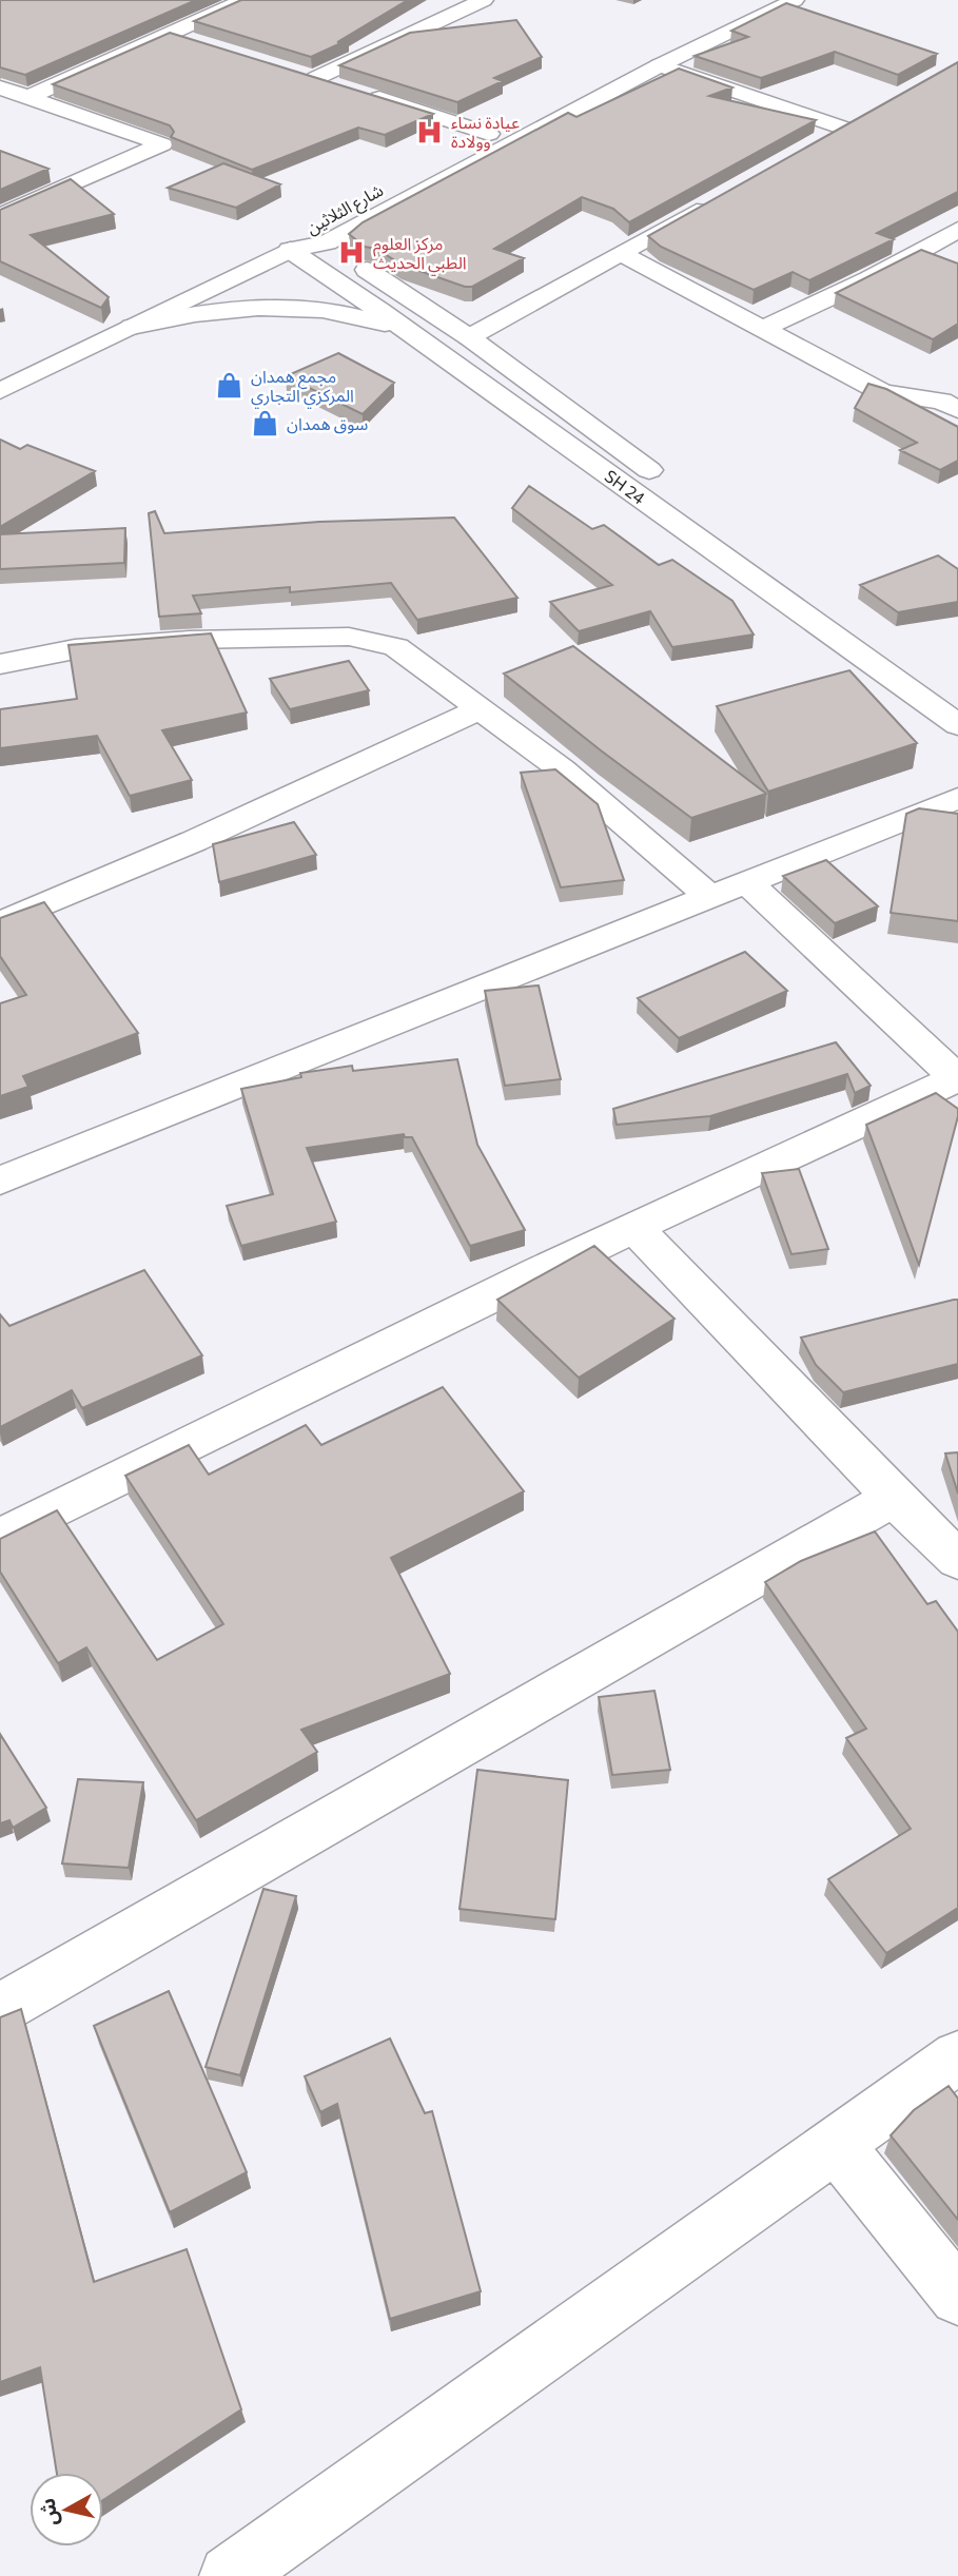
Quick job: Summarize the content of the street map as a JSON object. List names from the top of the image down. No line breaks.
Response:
{"streets":{"street":["شارع الثلاثين","SH 24"]},"crossings":[["شارع الثلاثين","SH 24"]],"places":{"hospital":["عيادة نساء وولادة","مركز العلوم الطبي الحديث"],"shop":["مجمع همدان المركزي التجاري","سوق همدان"]},"north":"left"}
